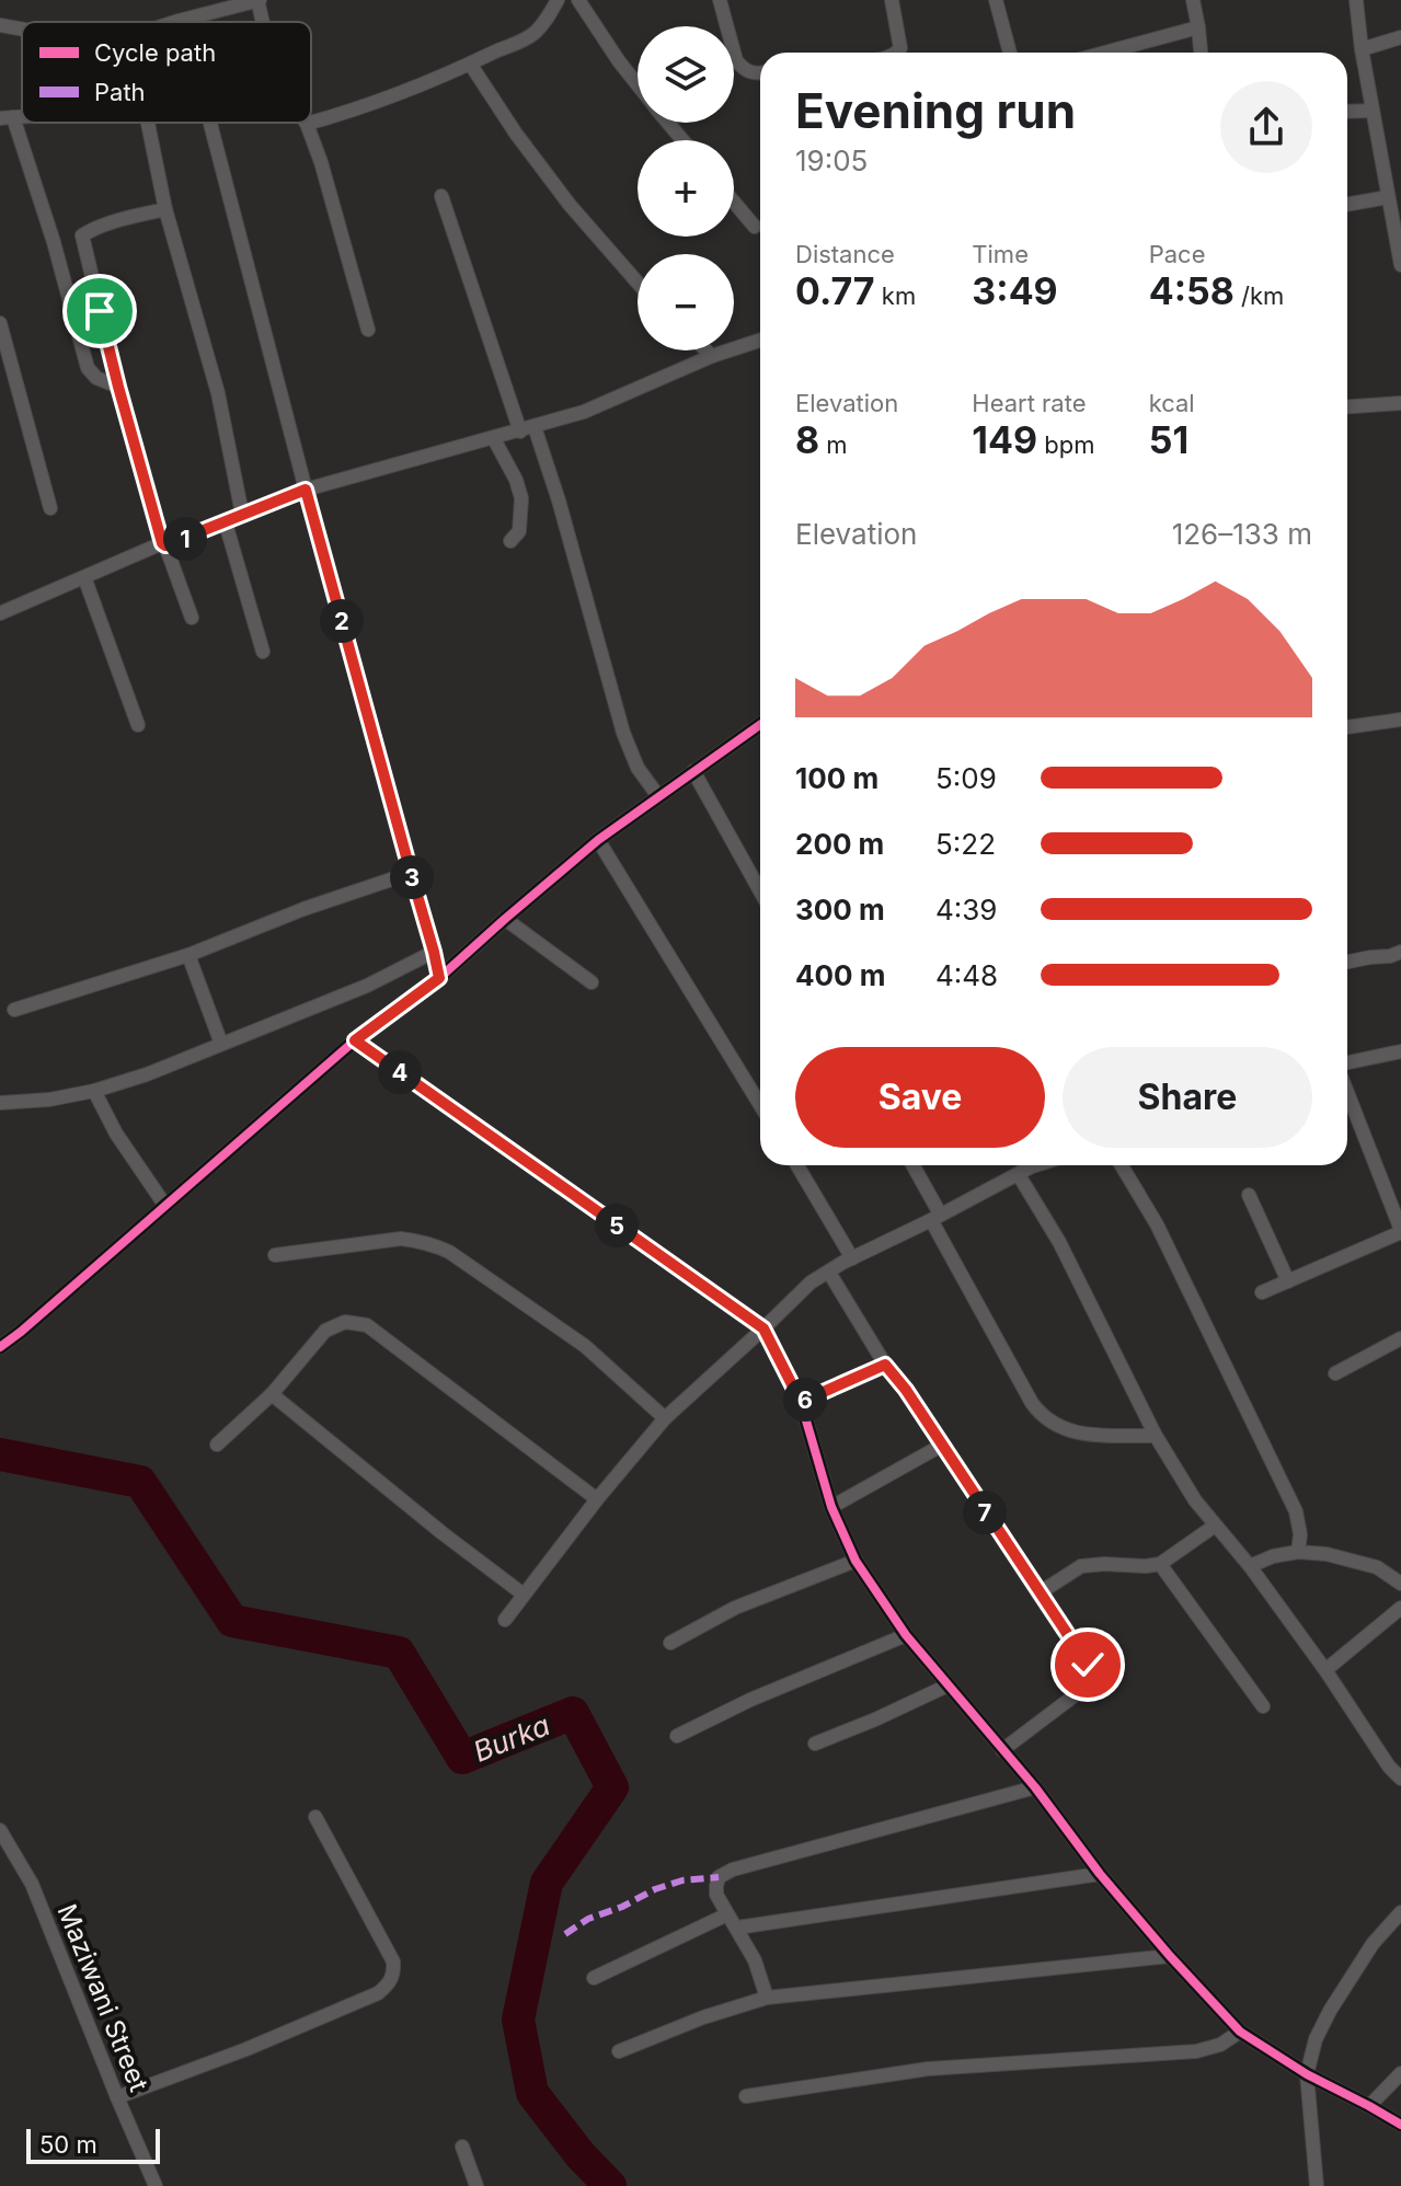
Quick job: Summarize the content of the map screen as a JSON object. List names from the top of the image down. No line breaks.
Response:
{"streets":{"street":["Maziwani Street"]},"water":["Burka"],"legend":["Cycle path","Path"],"scale_bar":"50 m","page":{"map_buttons":["+","−"],"heading":["Evening run","19:05"],"stats":[["Distance","0.77 km"],["Time","3:49"],["Pace","4:58 /km"],["Elevation","8 m"],["Heart rate","149 bpm"],["kcal","51"]],"chart":["Elevation","126–133 m"],"pins":["1","2","3","4","5","6","7"],"list":[{"name":"100 m","note":"5:09"},{"name":"200 m","note":"5:22"},{"name":"300 m","note":"4:39"},{"name":"400 m","note":"4:48"}],"buttons":["Save","Share"],"scale":"50 m"}}
